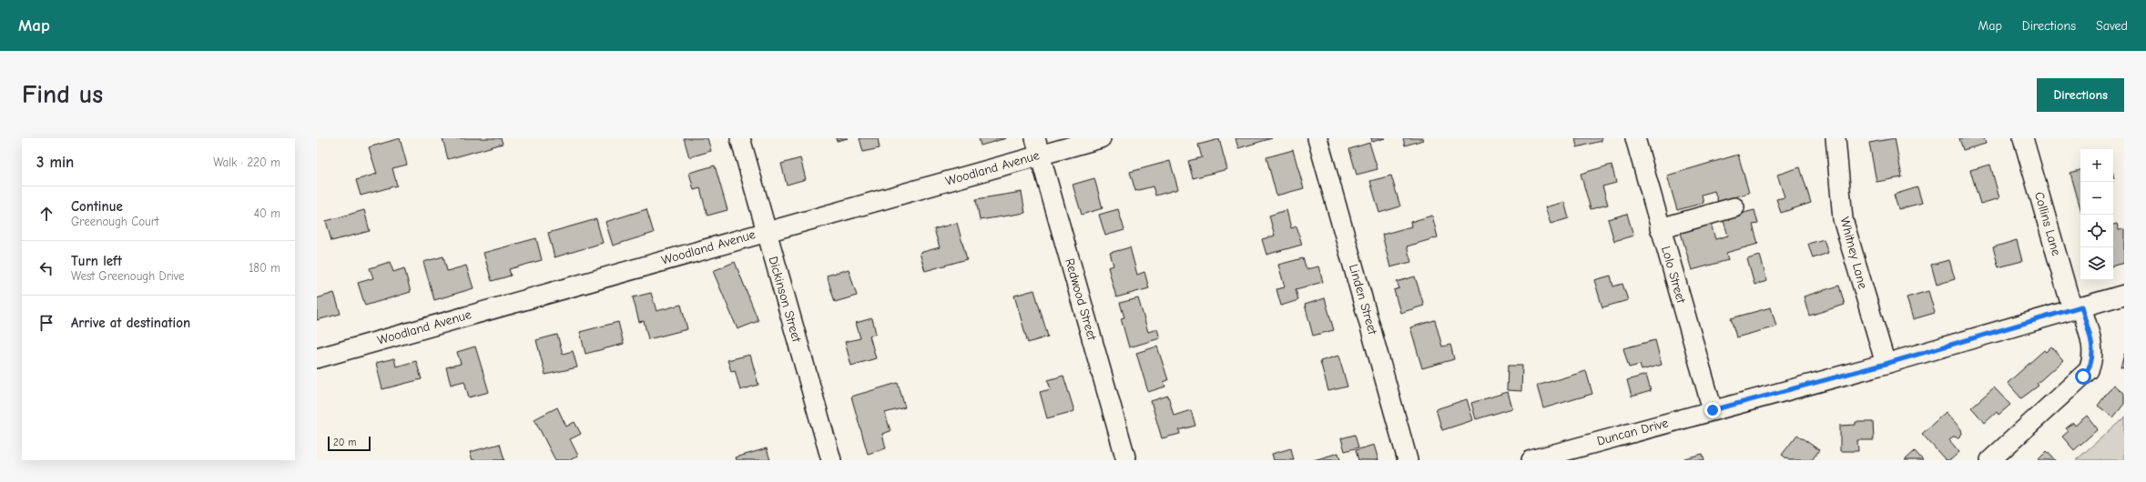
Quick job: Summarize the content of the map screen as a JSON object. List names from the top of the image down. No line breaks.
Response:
{"streets":{"street":["Woodland Avenue","Collins Lane","Whitney Lane","Lolo Street","Dickinson Street","Redwood Street","Linden Street","Duncan Drive"]},"crossings":[["Woodland Avenue","Dickinson Street"],["Woodland Avenue","Redwood Street"],["Collins Lane","Duncan Drive"],["Whitney Lane","Duncan Drive"],["Lolo Street","Duncan Drive"]],"scale_bar":"20 m","page":{"header":"Map","nav":["Map","Directions","Saved"],"buttons":"Directions","title":"Find us","heading":["3 min","Walk · 220 m"],"map_buttons":["+","−"],"list":[["Continue","Greenough Court","40 m"],["Turn left","West Greenough Drive","180 m"],"Arrive at destination"],"scale":"20 m"}}
